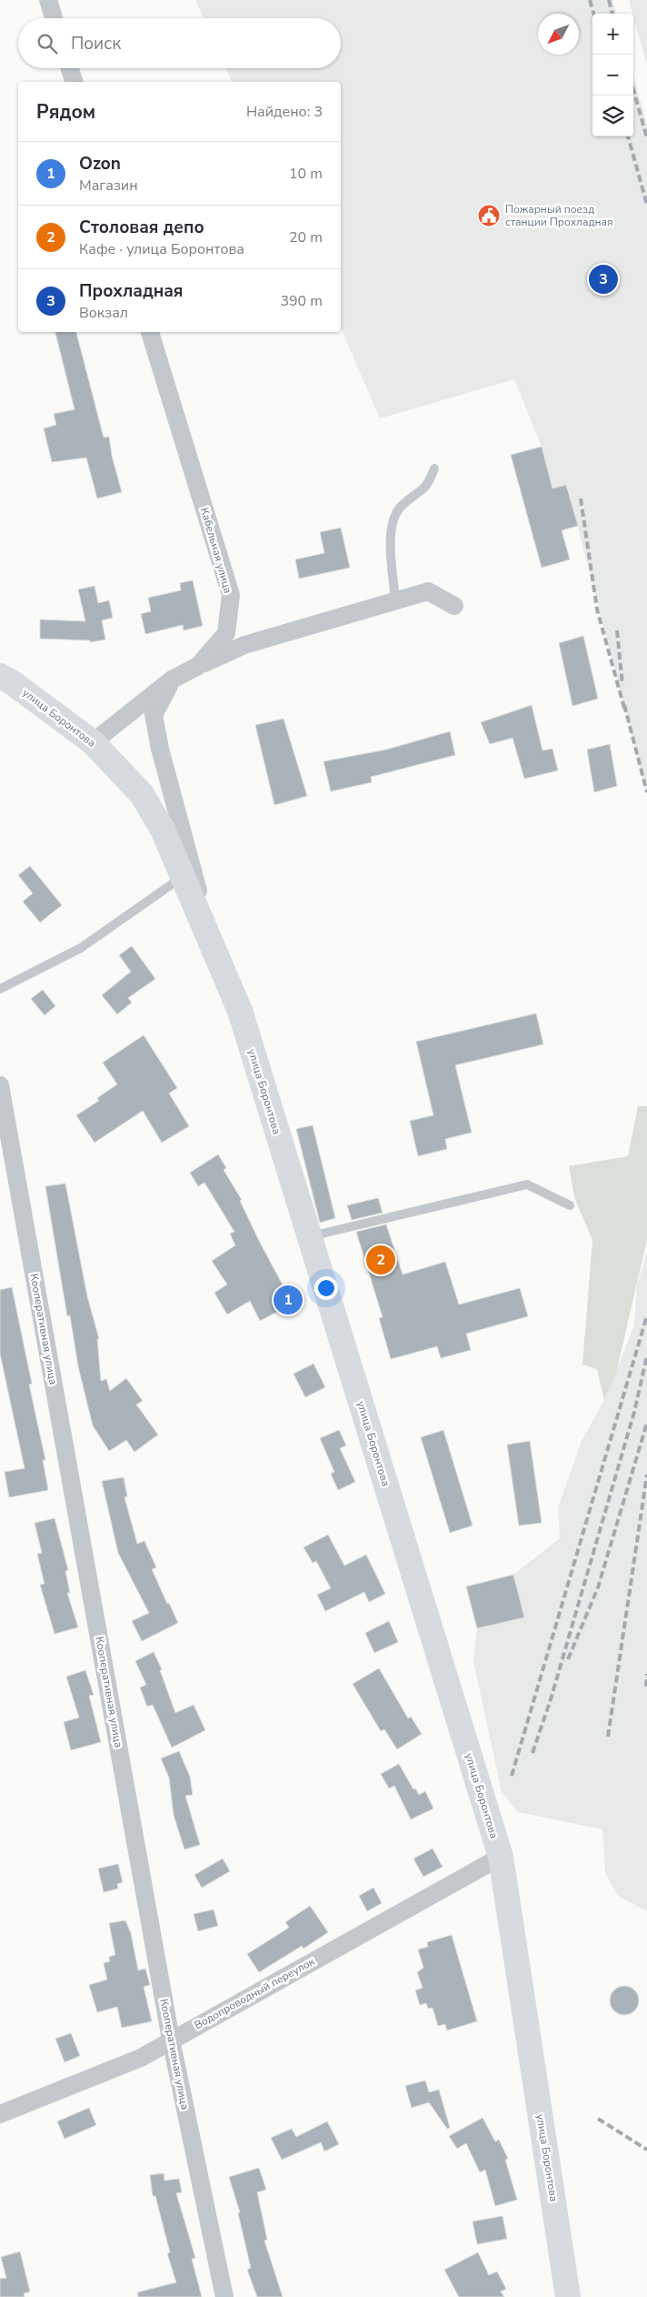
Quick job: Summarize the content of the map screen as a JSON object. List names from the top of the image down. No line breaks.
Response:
{"streets":{"street":["Кабельная улица","улица Боронтова","Кооперативная улица","Водопроводный переулок"]},"crossings":[["Кабельная улица","улица Боронтова"],["улица Боронтова","Водопроводный переулок"],["Кооперативная улица","Водопроводный переулок"]],"places":{"public building":["Пожарный поезд станции Прохладная"]},"north":"bottom left","page":{"map_buttons":["+","−"],"search":"Поиск","heading":["Рядом","Найдено: 3"],"list":[{"mark":"1","name":"Ozon","note":"Магазин","value":"10 m"},{"mark":"2","name":"Столовая депо","note":"Кафе · улица Боронтова","value":"20 m"},{"mark":"3","name":"Прохладная","note":"Вокзал","value":"390 m"}],"pins":["3","2","1"]}}
